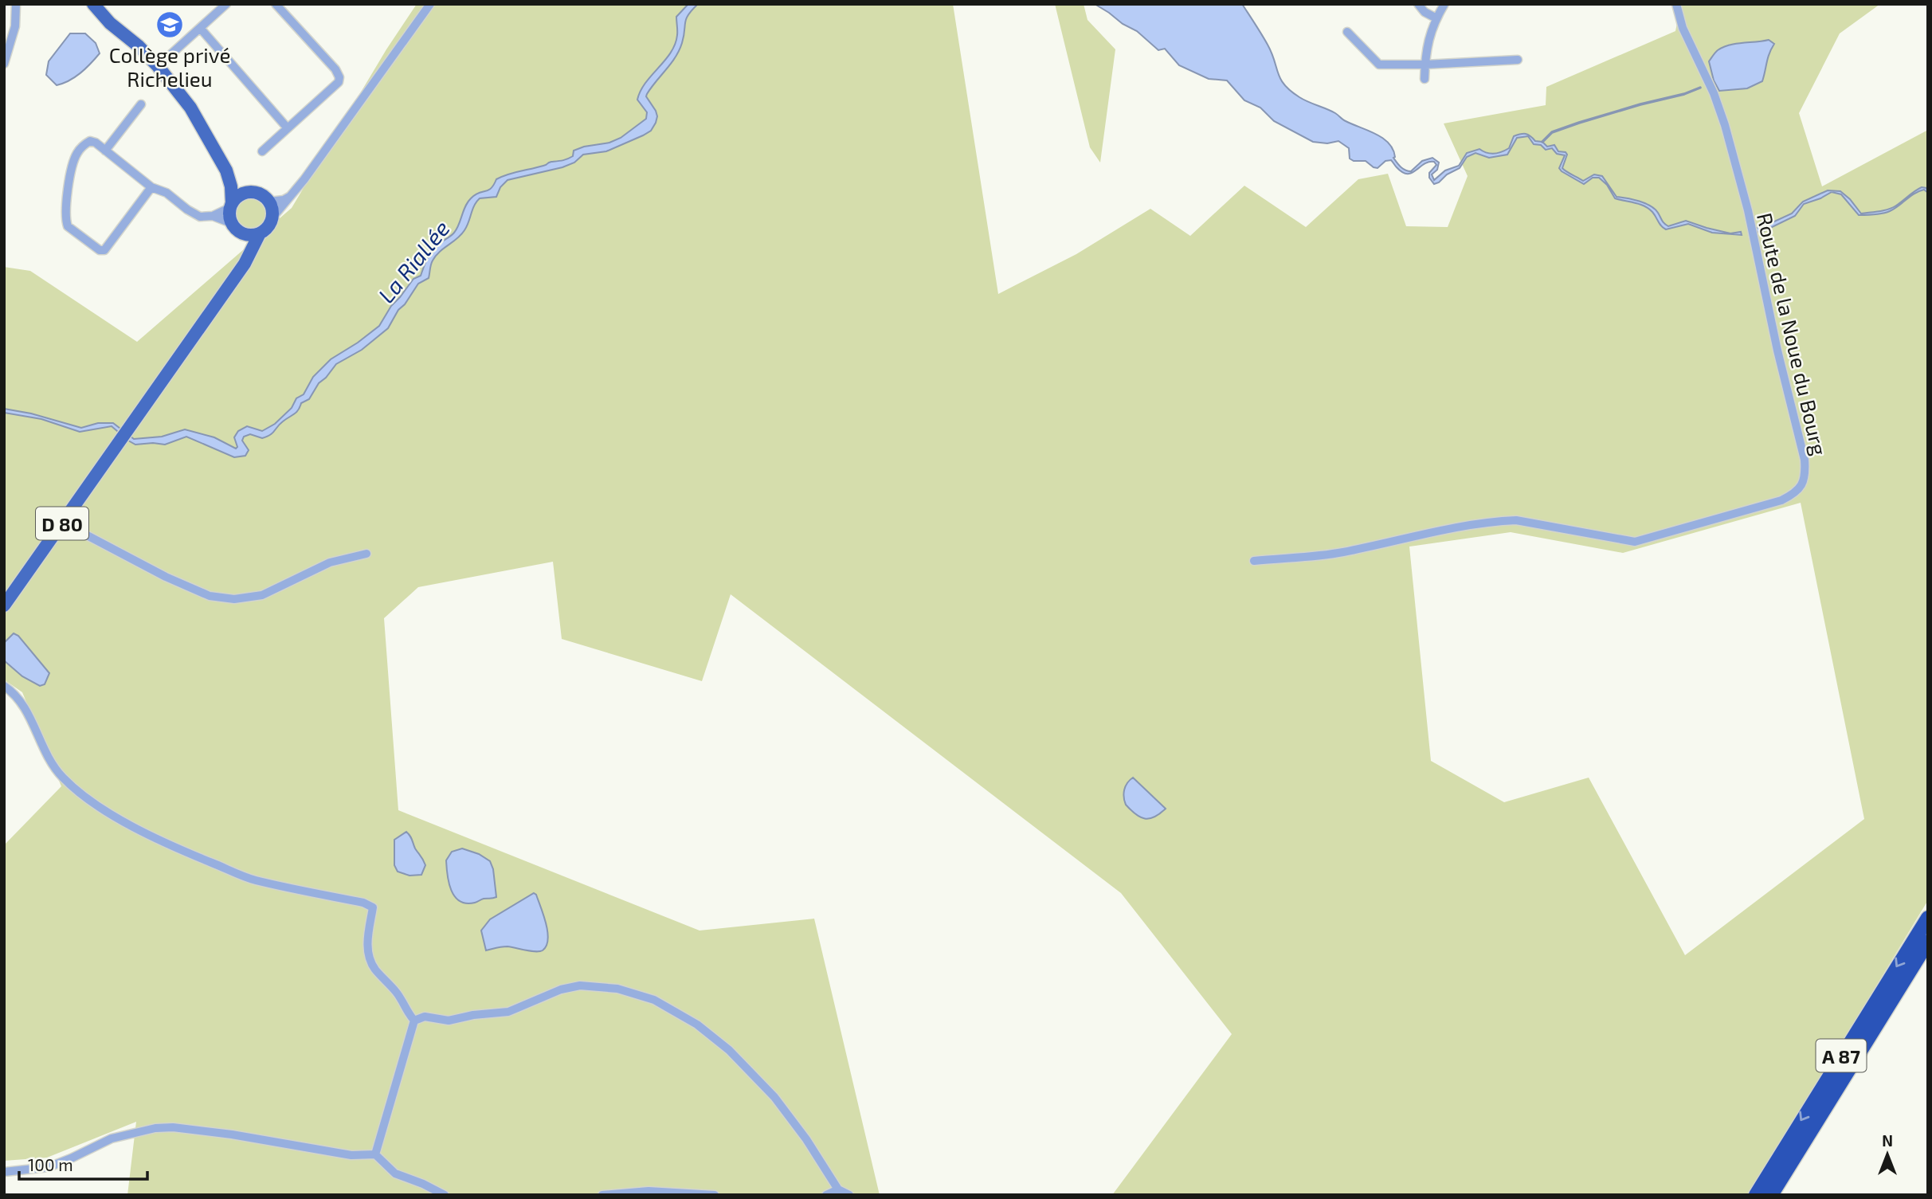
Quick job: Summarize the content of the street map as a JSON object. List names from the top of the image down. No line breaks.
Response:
{"streets":{"highway":["A 87"],"main road":["D 80"],"street":["Route de la Noue du Bourg"]},"water":["La Riallée"],"places":{"school or university":["Collège privé Richelieu"]},"scale_bar":"100 m","north":"top"}
